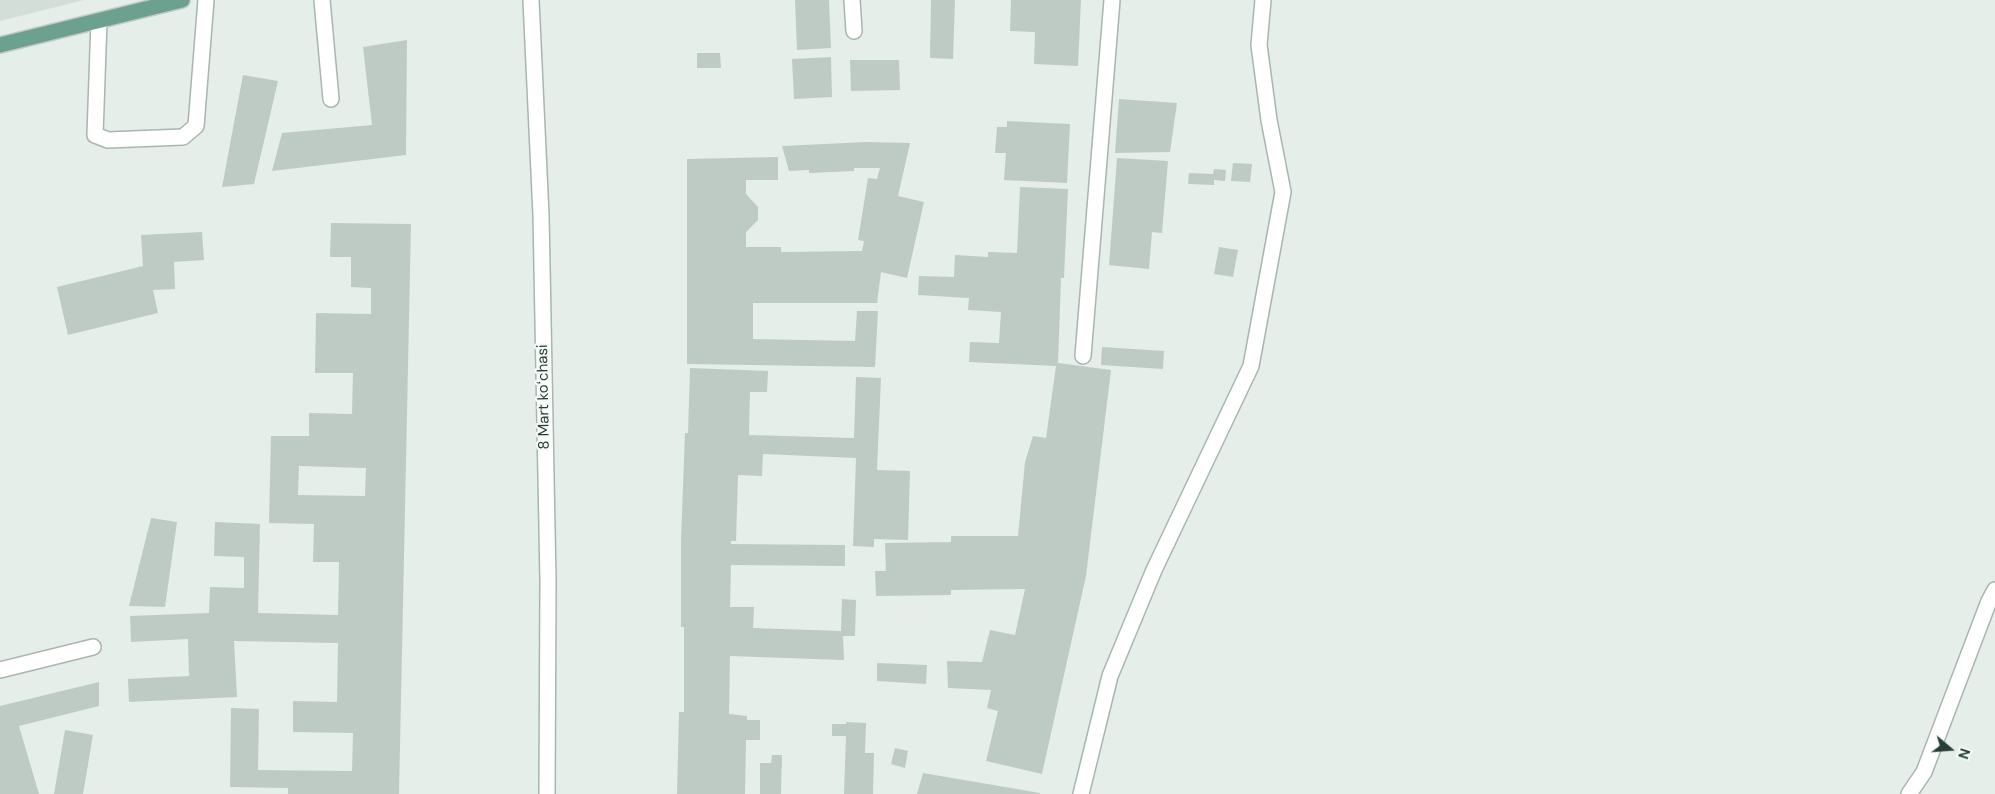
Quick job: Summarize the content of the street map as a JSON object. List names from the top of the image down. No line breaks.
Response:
{"streets":{"street":["8 Mart koʻchasi"]},"north":"right"}
